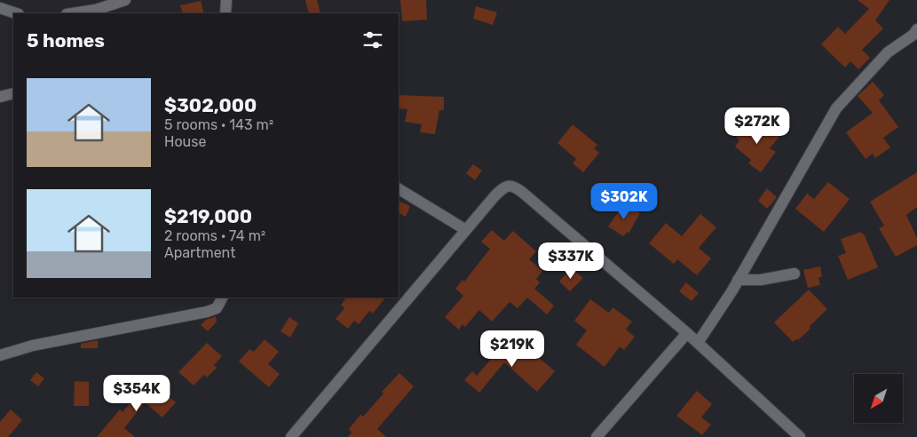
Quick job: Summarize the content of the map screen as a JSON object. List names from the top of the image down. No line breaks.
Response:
{"north":"bottom left","page":{"heading":"5 homes","list":[{"name":"$302,000","note":"5 rooms · 143 m² · House"},{"name":"$219,000","note":"2 rooms · 74 m² · Apartment"}],"price":["$272K","$302K","$337K","$219K","$354K"]}}
